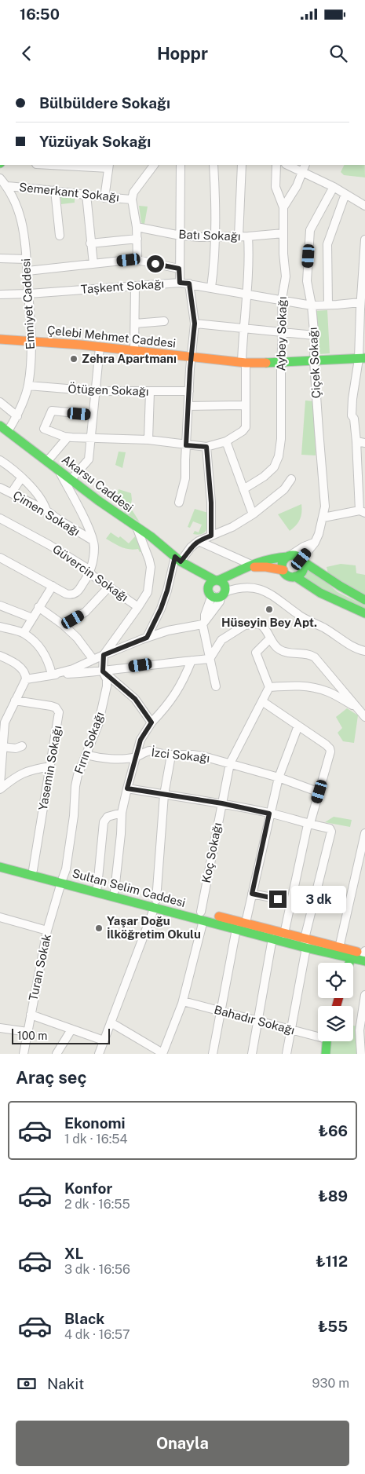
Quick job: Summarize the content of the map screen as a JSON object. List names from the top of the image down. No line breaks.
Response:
{"streets":{"main road":["Çelebi Mehmet Caddesi","Akarsu Caddesi","Sultan Selim Caddesi"],"street":["Semerkant Sokağı","Batı Sokağı","Taşkent Sokağı","Emniyet Caddesi","Aybey Sokağı","Çiçek Sokağı","Ötügen Sokağı","Çimen Sokağı","Güvercin Sokağı","Fırın Sokağı","İzci Sokağı","Yasemin Sokağı","Koç Sokağı","Turan Sokak","Bahadır Sokağı"]},"crossings":[["Semerkant Sokağı","Emniyet Caddesi"],["Batı Sokağı","Aybey Sokağı"],["Taşkent Sokağı","Emniyet Caddesi"],["Taşkent Sokağı","Aybey Sokağı"],["Taşkent Sokağı","Çiçek Sokağı"],["Emniyet Caddesi","Çelebi Mehmet Caddesi"],["Emniyet Caddesi","Ötügen Sokağı"],["Emniyet Caddesi","Akarsu Caddesi"],["Aybey Sokağı","Çelebi Mehmet Caddesi"],["Çelebi Mehmet Caddesi","Çiçek Sokağı"],["Fırın Sokağı","İzci Sokağı"],["Fırın Sokağı","Sultan Selim Caddesi"],["Fırın Sokağı","Turan Sokak"],["İzci Sokağı","Koç Sokağı"],["Yasemin Sokağı","Sultan Selim Caddesi"],["Koç Sokağı","Sultan Selim Caddesi"],["Koç Sokağı","Bahadır Sokağı"],["Sultan Selim Caddesi","Turan Sokak"]],"places":["Zehra Apartmanı","Hüseyin Bey Apt.","Yaşar Doğu İlköğretim Okulu"],"scale_bar":"100 m","page":{"status":"16:50","header":"Hoppr","banner":["Bülbüldere Sokağı","Yüzüyak Sokağı"],"bubble":"3 dk","scale":"100 m","heading":"Araç seç","list":[{"name":"Ekonomi","note":"1 dk · 16:54","value":"₺66"},{"name":"Konfor","note":"2 dk · 16:55","value":"₺89"},{"name":"XL","note":"3 dk · 16:56","value":"₺112"},{"name":"Black","note":"4 dk · 16:57","value":"₺55"}],"pay":["Nakit","930 m"],"buttons":"Onayla"}}
